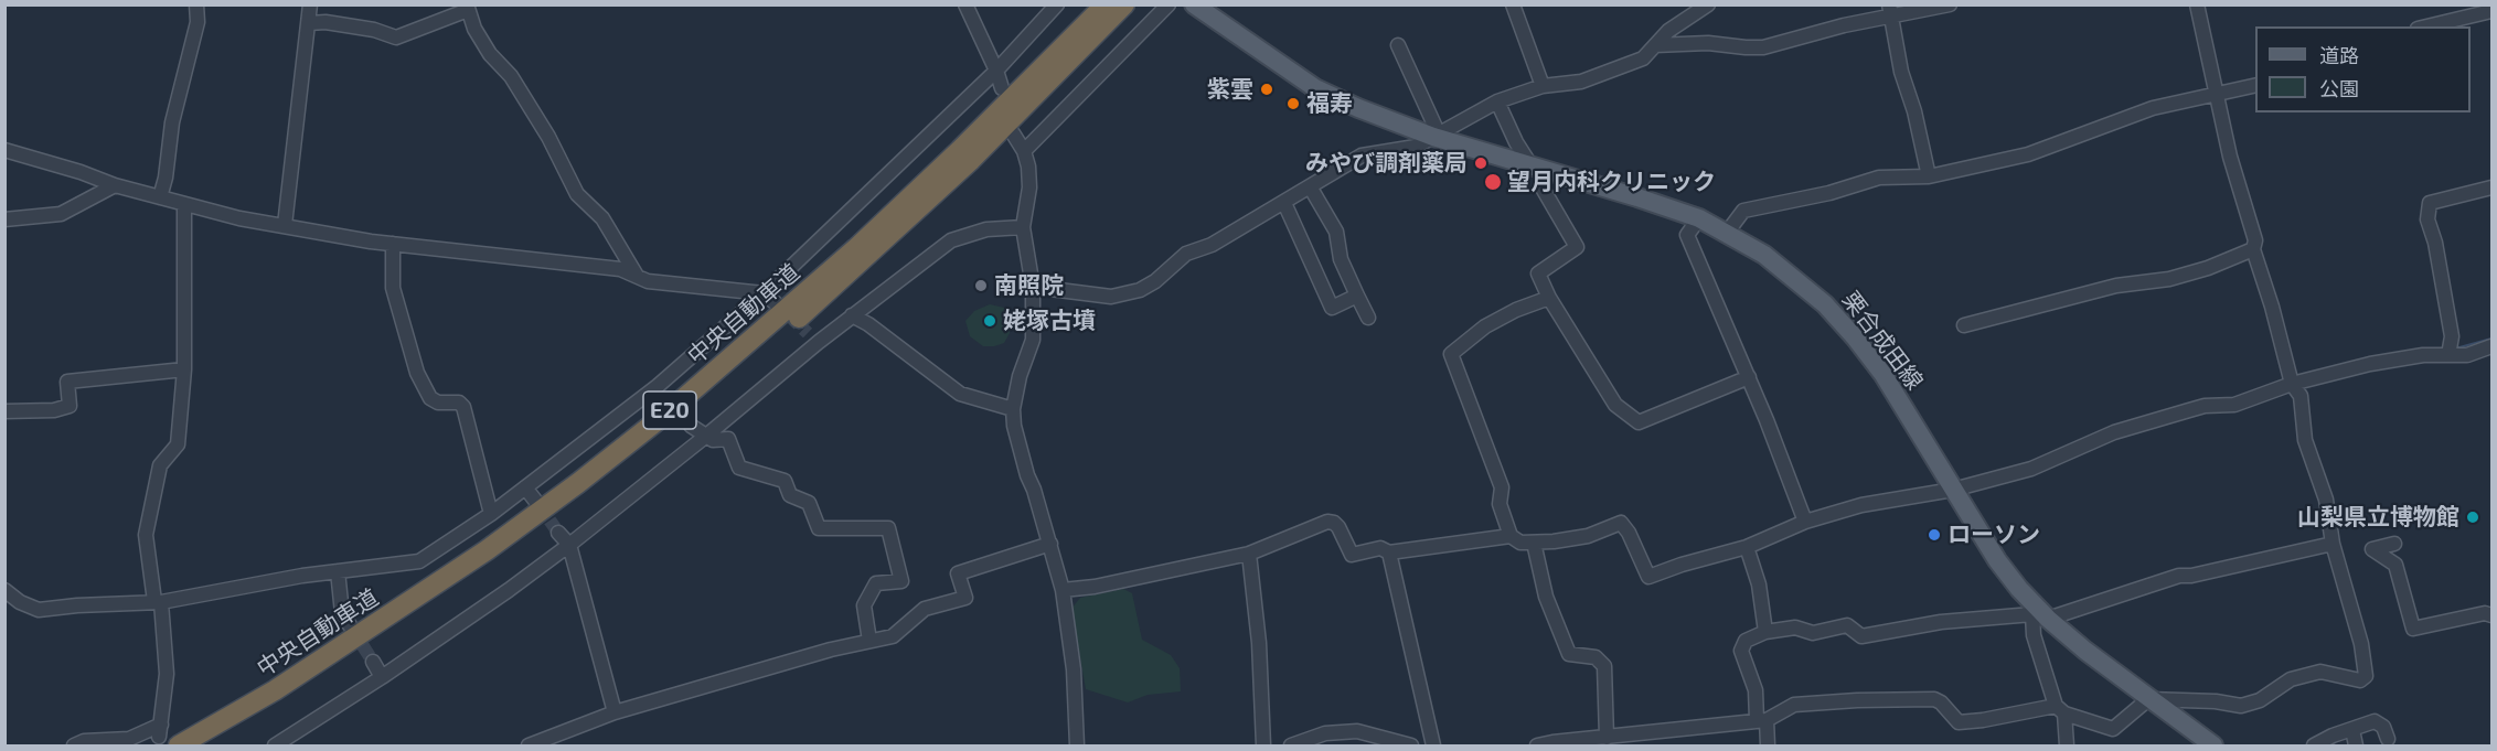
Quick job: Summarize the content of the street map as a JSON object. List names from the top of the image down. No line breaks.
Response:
{"streets":{"highway":["中央自動車道","E20"],"main road":["栗合成田線"]},"places":["紫雲","福寿","みやび調剤薬局","望月内科クリニック","南照院","姥塚古墳","山梨県立博物館","ローソン"],"legend":["道路","公園"]}
